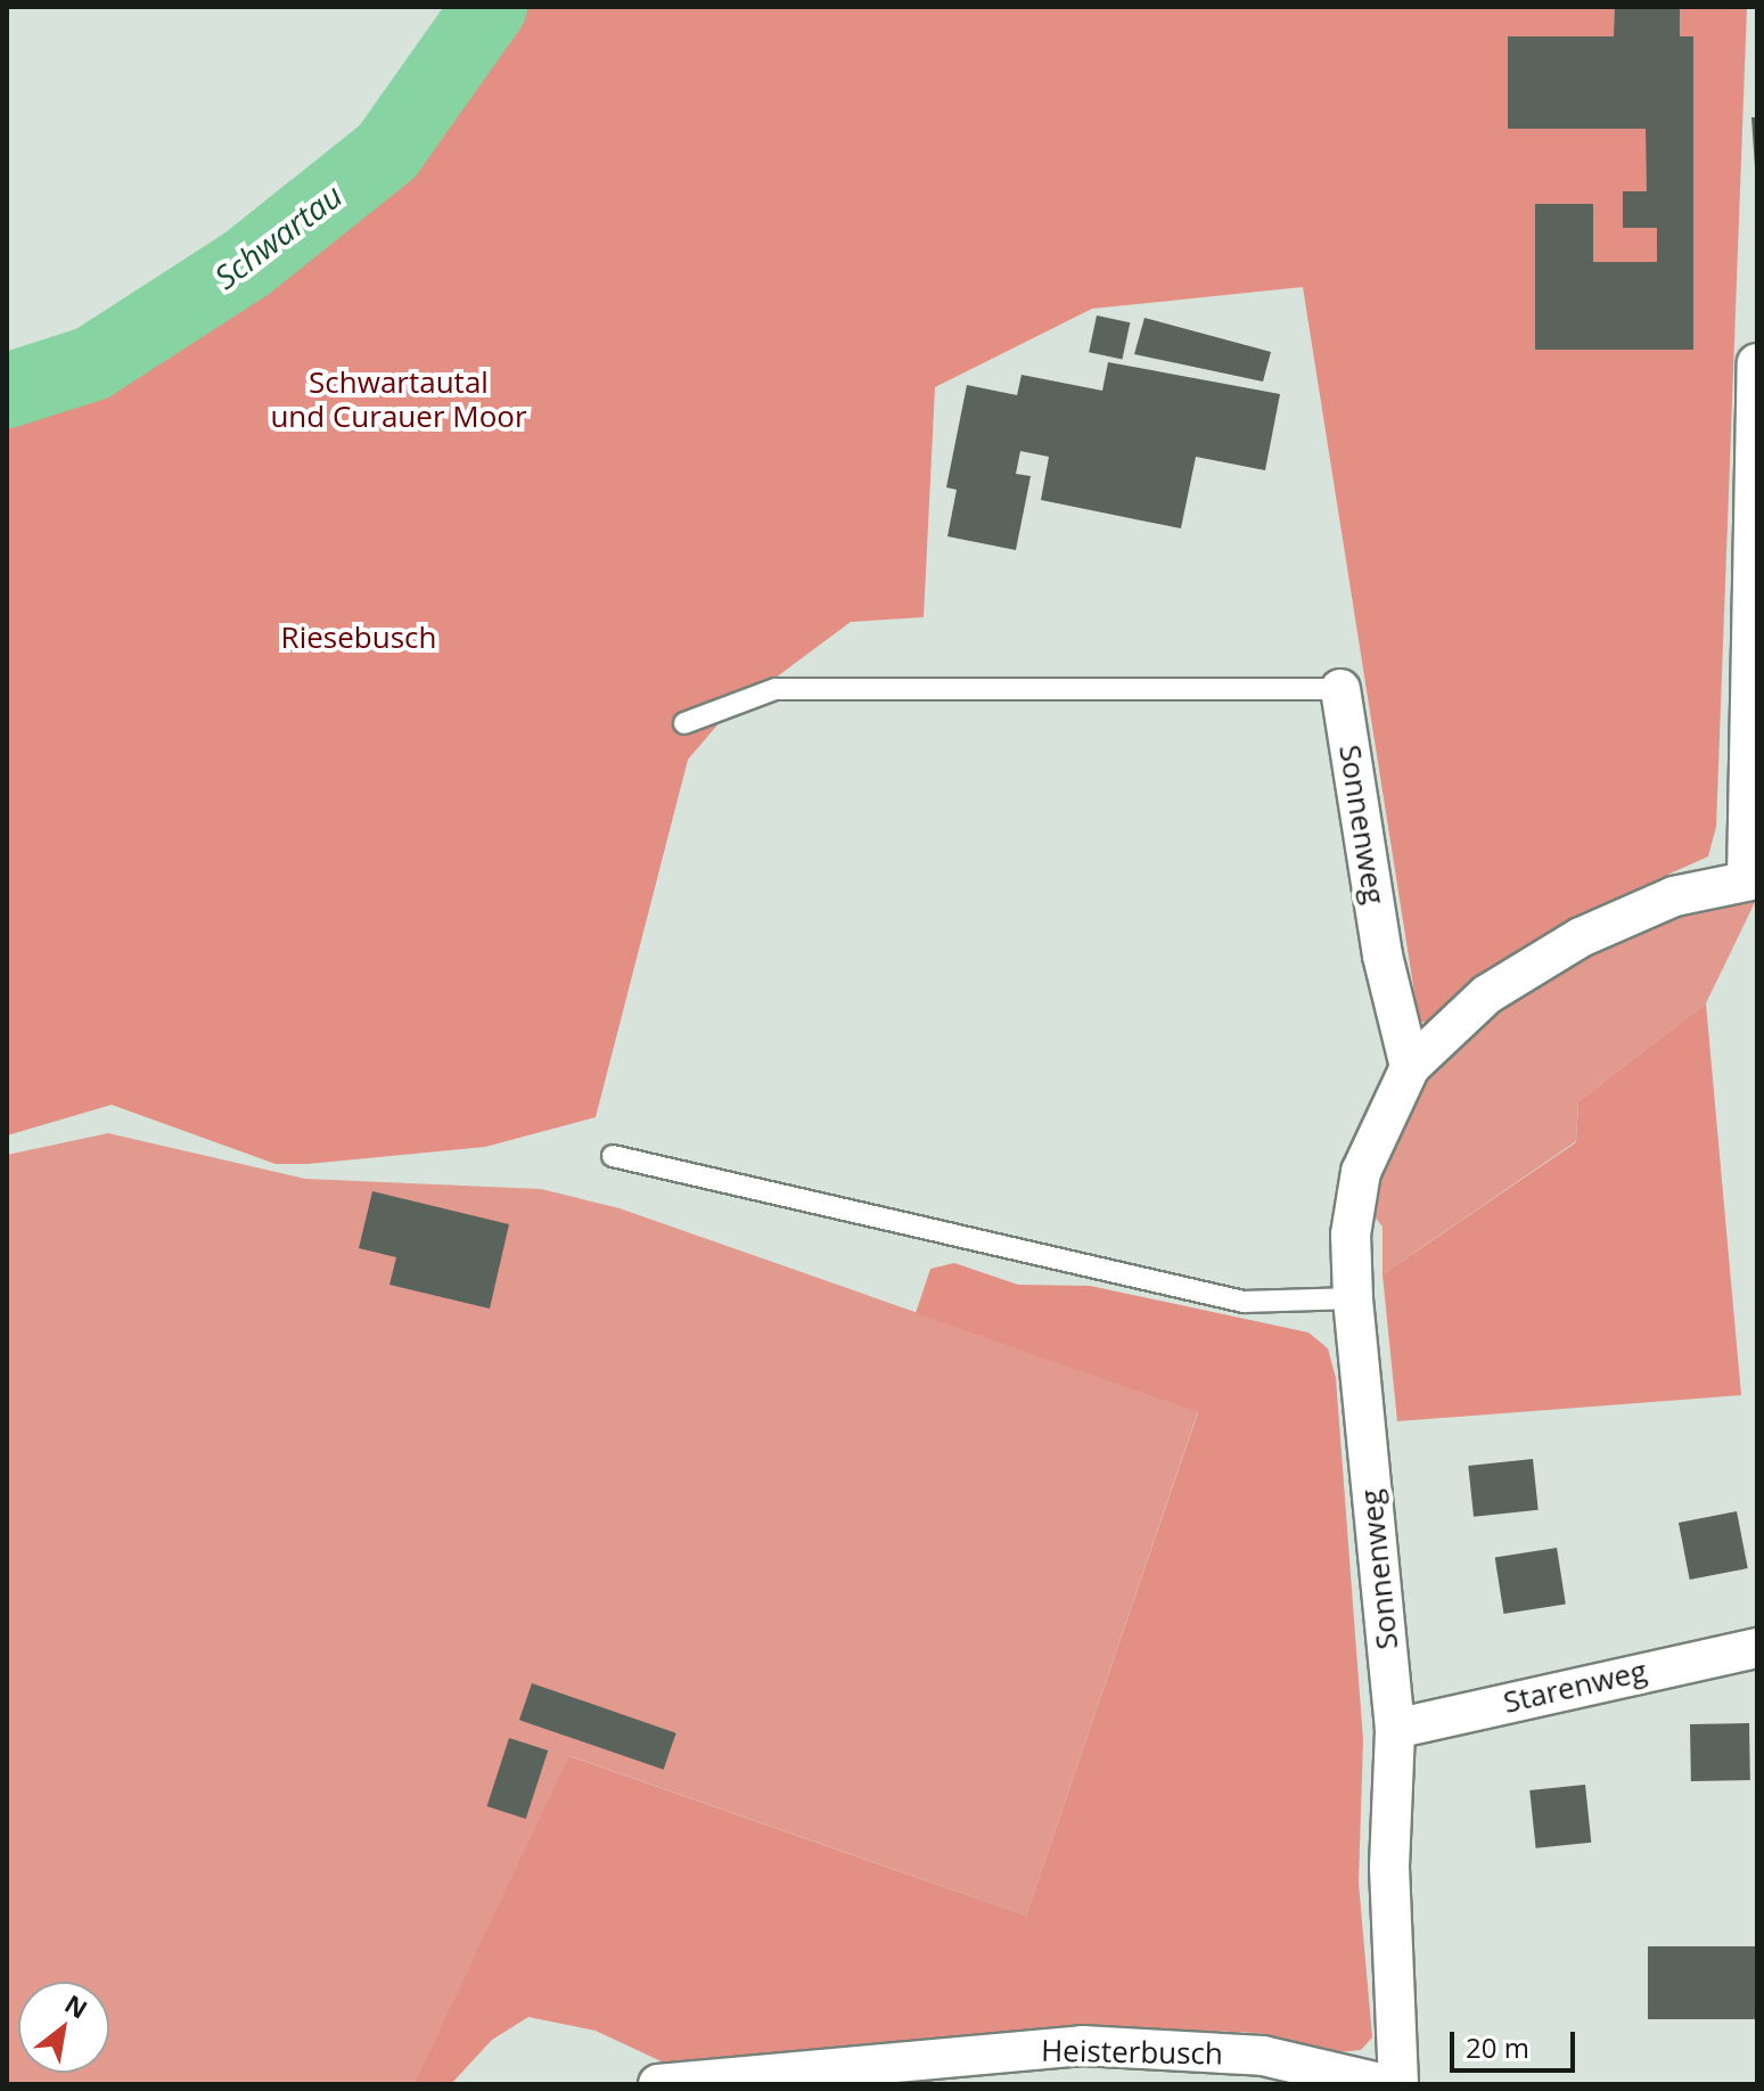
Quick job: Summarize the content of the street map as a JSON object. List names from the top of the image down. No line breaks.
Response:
{"streets":{"street":["Sonnenweg","Starenweg","Heisterbusch"]},"crossings":[["Sonnenweg","Starenweg"]],"water":["Schwartau"],"parks":["Schwartautal und Curauer Moor","Riesebusch"],"scale_bar":"20 m","north":"top right"}
